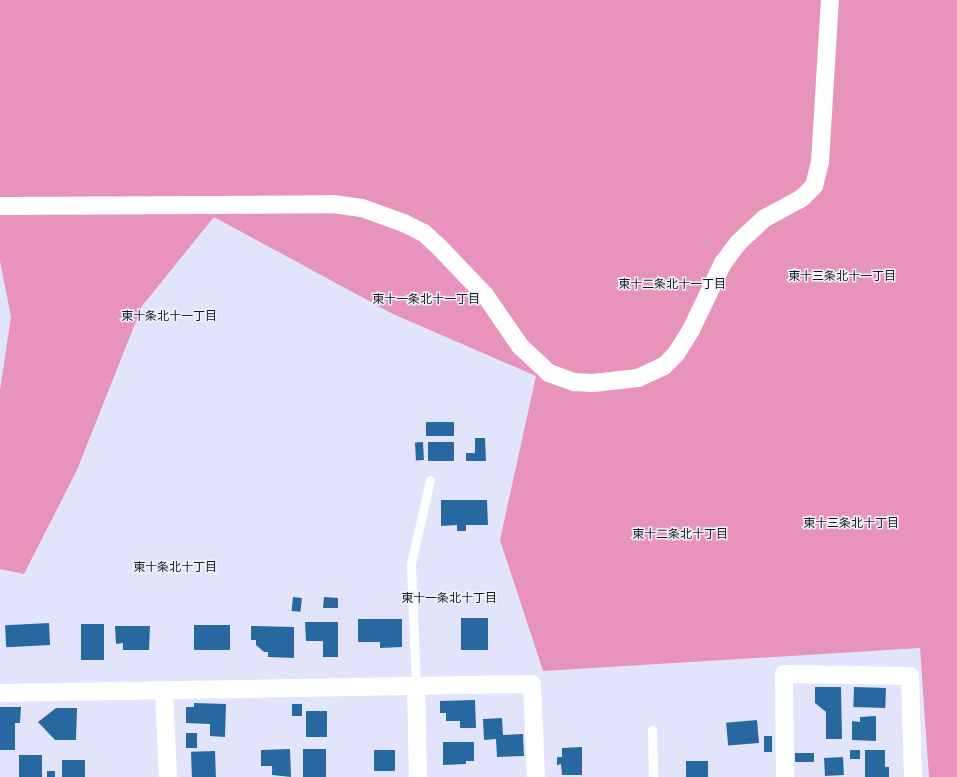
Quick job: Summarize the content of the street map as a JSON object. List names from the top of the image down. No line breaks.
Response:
{"districts":["東十三条北十一丁目","東十二条北十一丁目","東十一条北十一丁目","東十条北十一丁目","東十三条北十丁目","東十二条北十丁目","東十条北十丁目","東十一条北十丁目"]}
